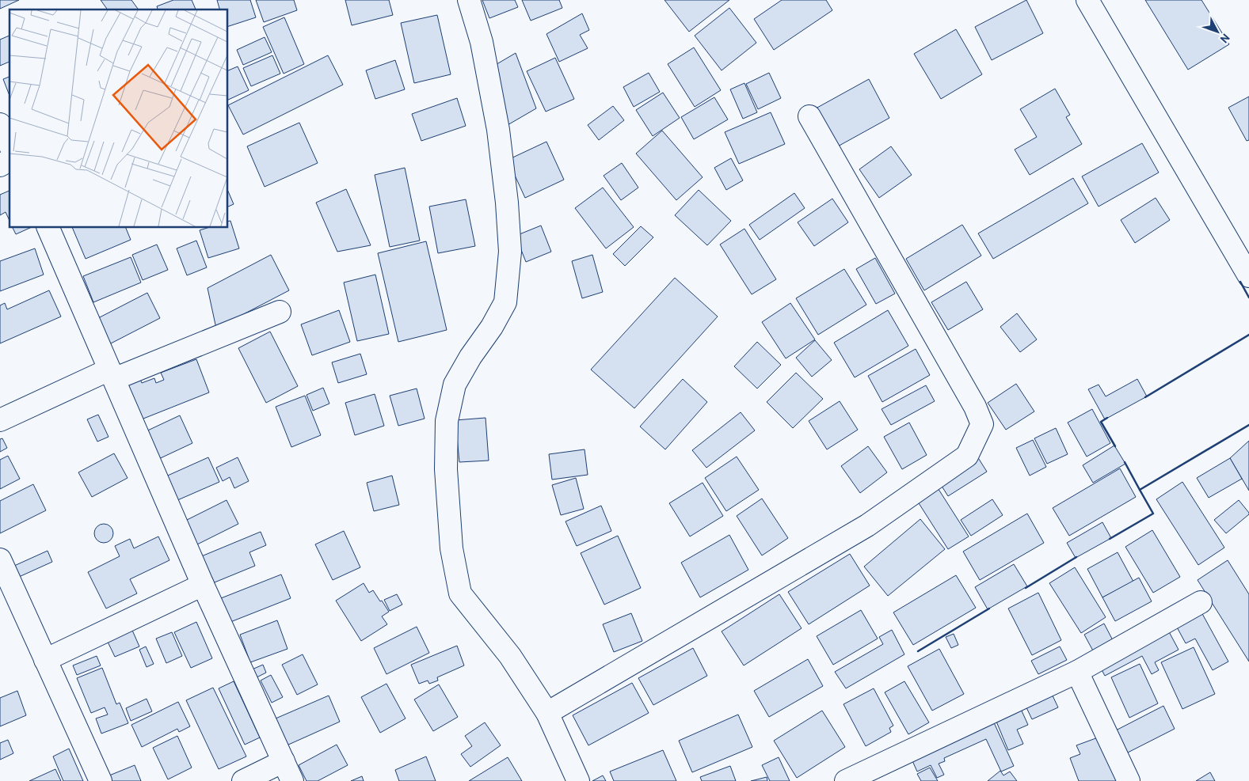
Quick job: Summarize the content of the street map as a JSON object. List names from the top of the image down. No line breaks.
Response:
{"north":"bottom right"}
